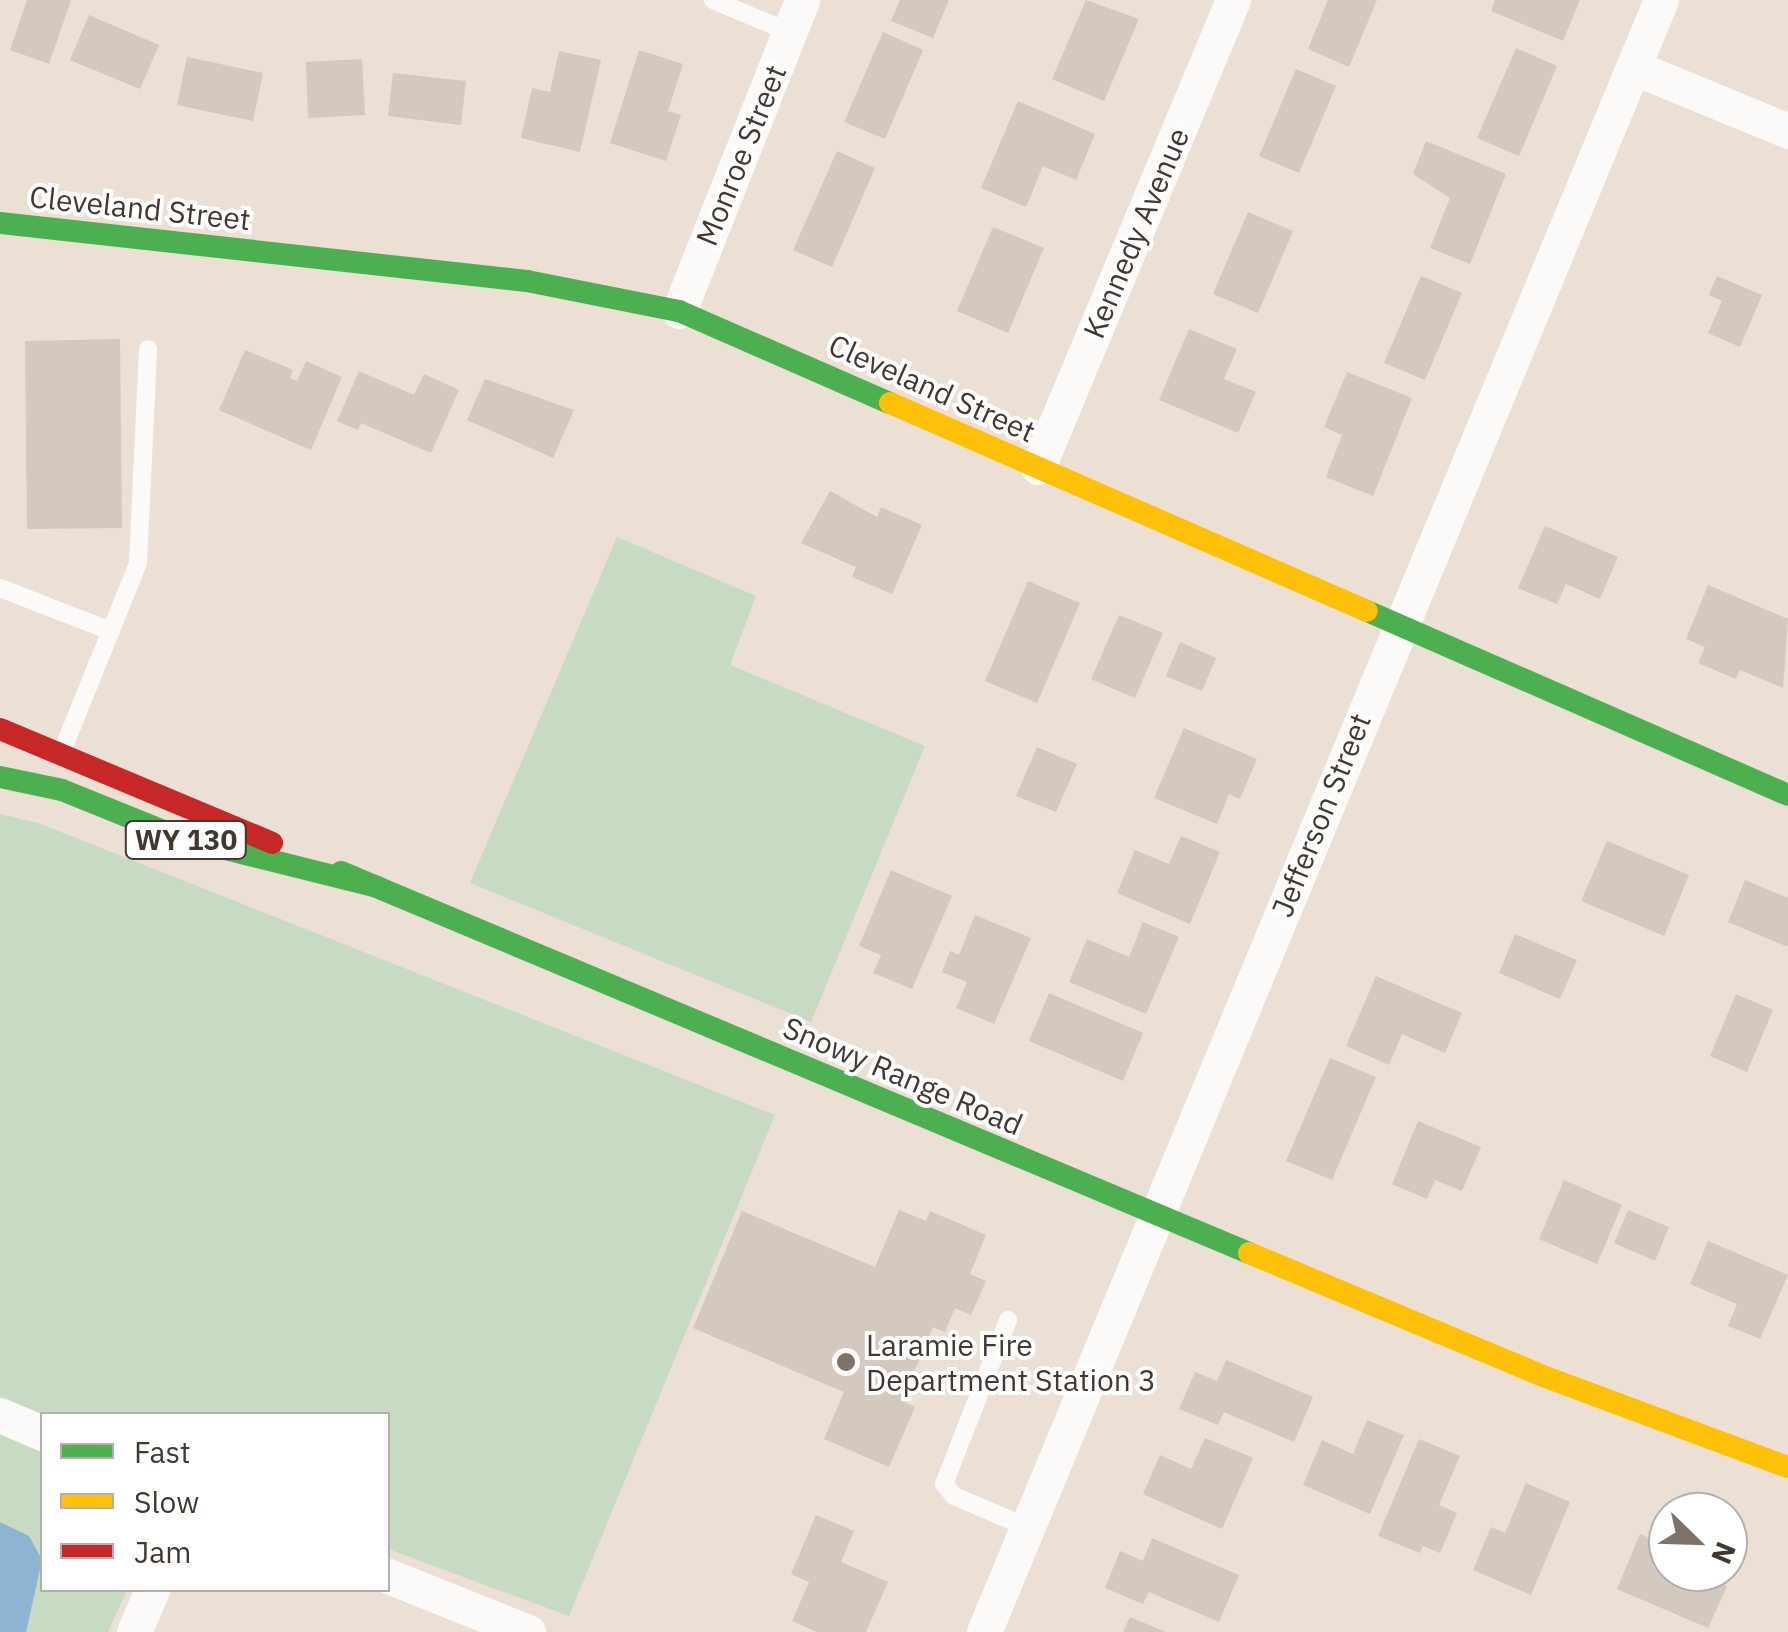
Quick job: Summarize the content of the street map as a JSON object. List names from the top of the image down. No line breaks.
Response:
{"streets":{"main road":["Cleveland Street","WY 130","Snowy Range Road"],"street":["Monroe Street","Kennedy Avenue","Jefferson Street"]},"crossings":[["Monroe Street","Cleveland Street"],["Cleveland Street","Kennedy Avenue"],["Cleveland Street","Jefferson Street"],["Jefferson Street","Snowy Range Road"],["WY 130","Snowy Range Road"]],"places":["Laramie Fire Department Station 3"],"legend":["Fast","Slow","Jam"],"north":"bottom right"}
